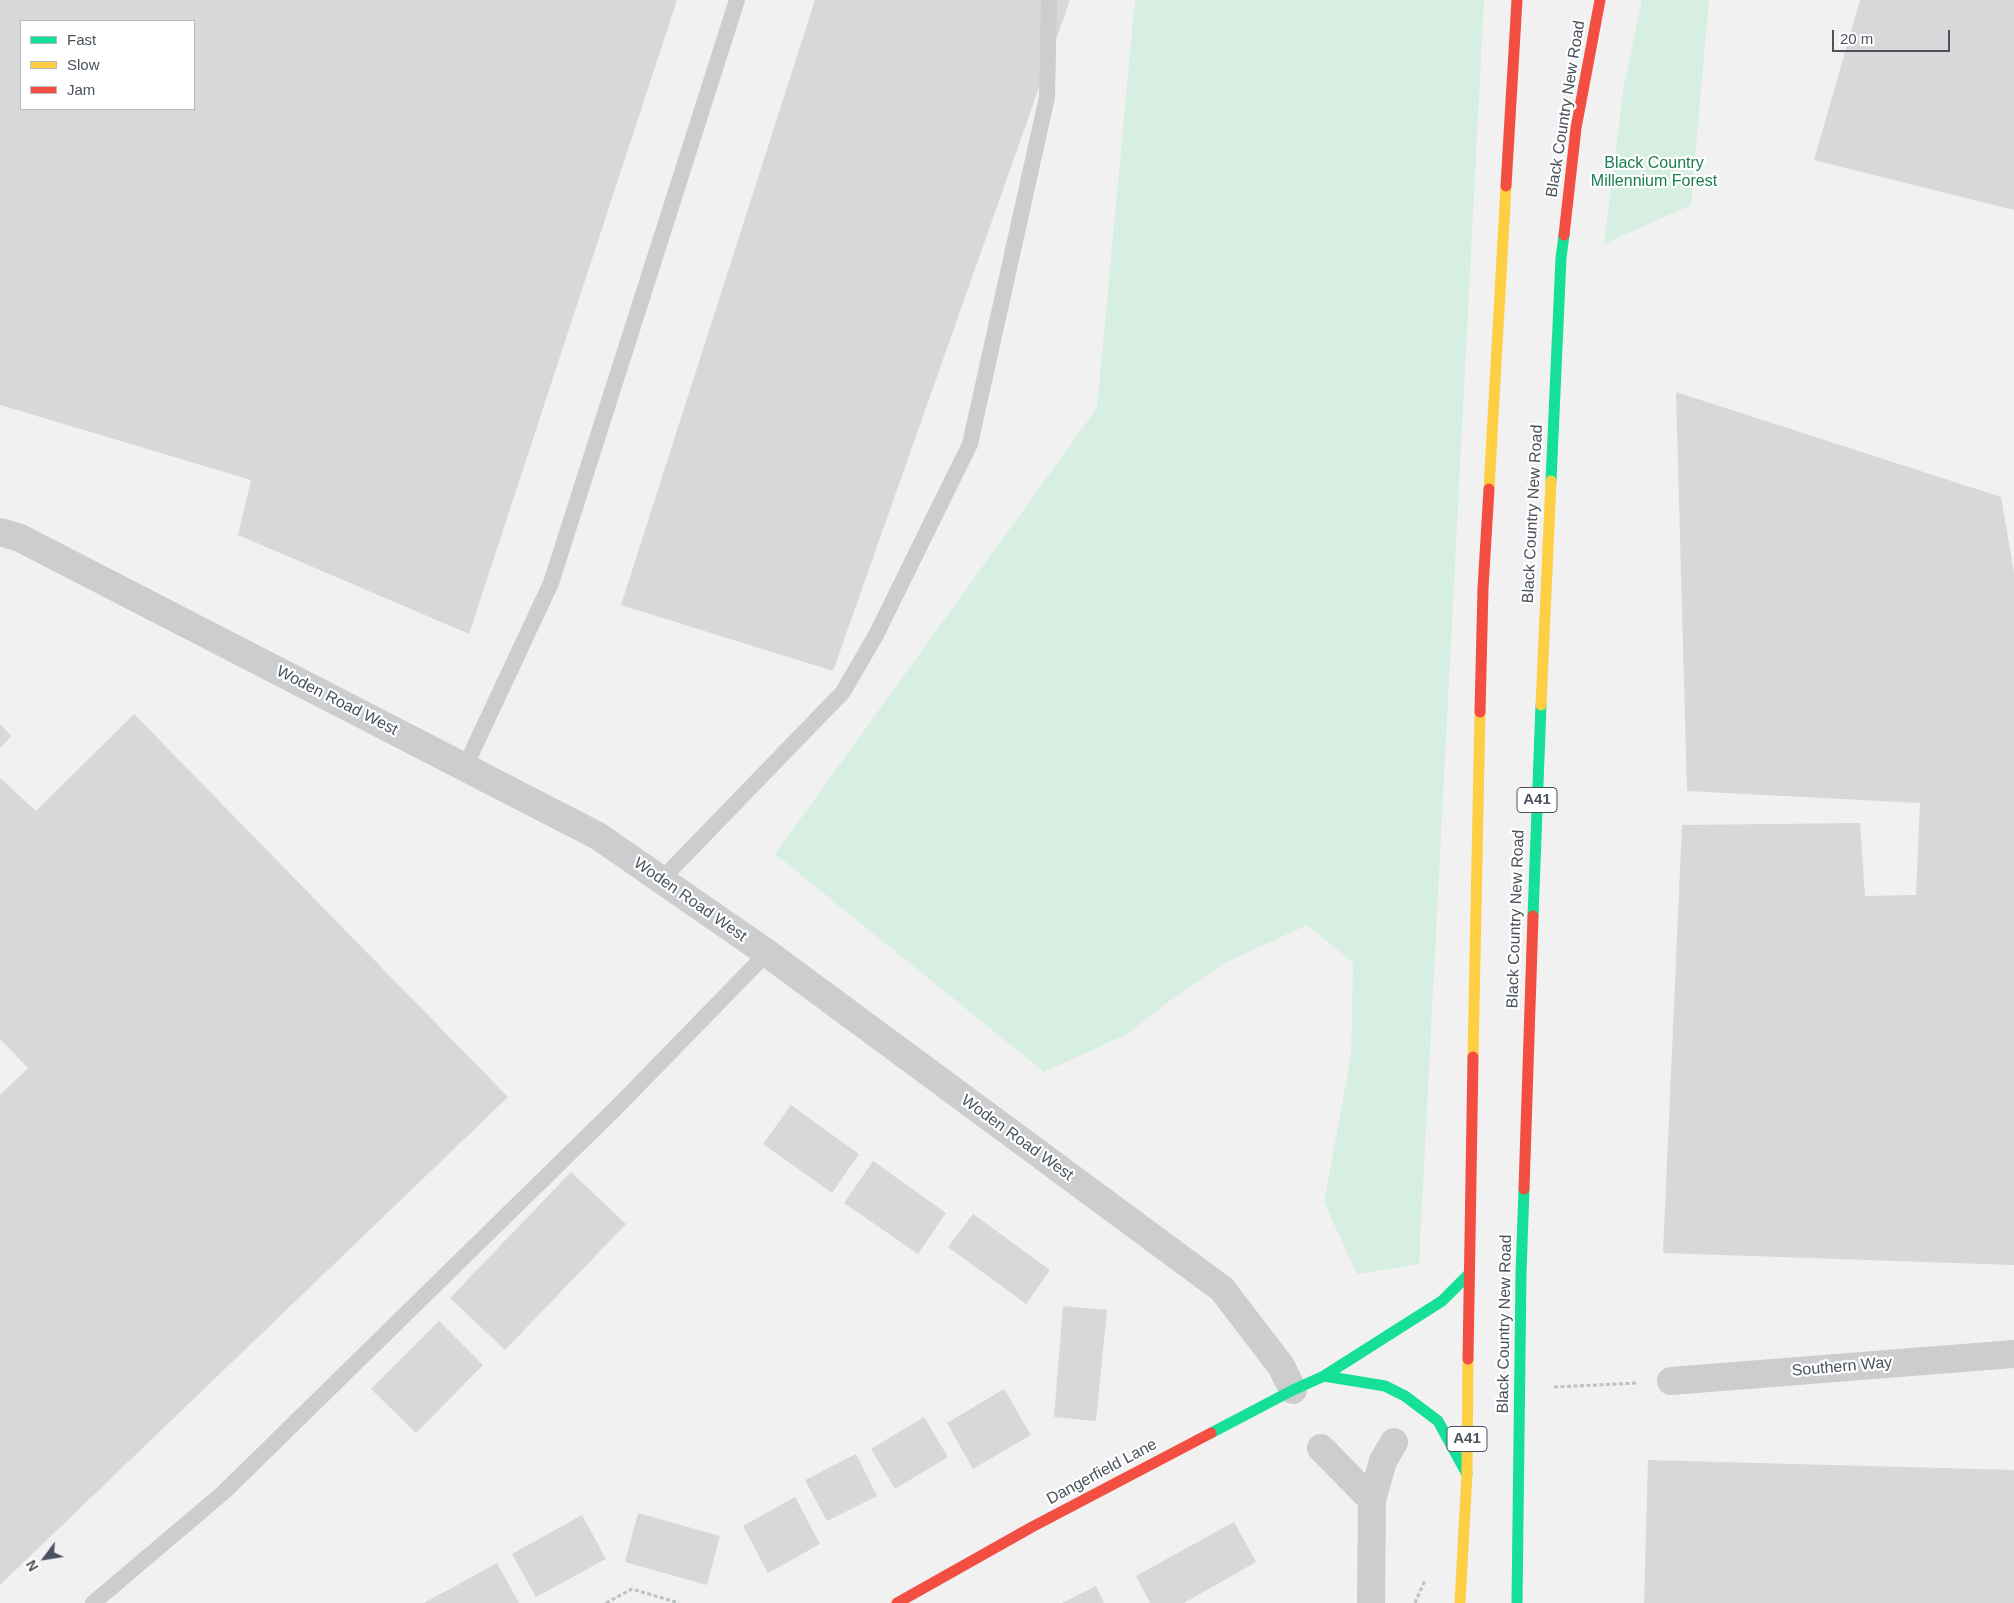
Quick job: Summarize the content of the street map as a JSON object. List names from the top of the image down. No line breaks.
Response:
{"streets":{"main road":["Black Country New Road","A41","Dangerfield Lane"],"street":["Woden Road West","Southern Way"]},"crossings":[["Woden Road West","Dangerfield Lane"],["A41","Dangerfield Lane"]],"parks":["Black Country Millennium Forest"],"legend":["Fast","Slow","Jam"],"scale_bar":"20 m","north":"bottom left"}
